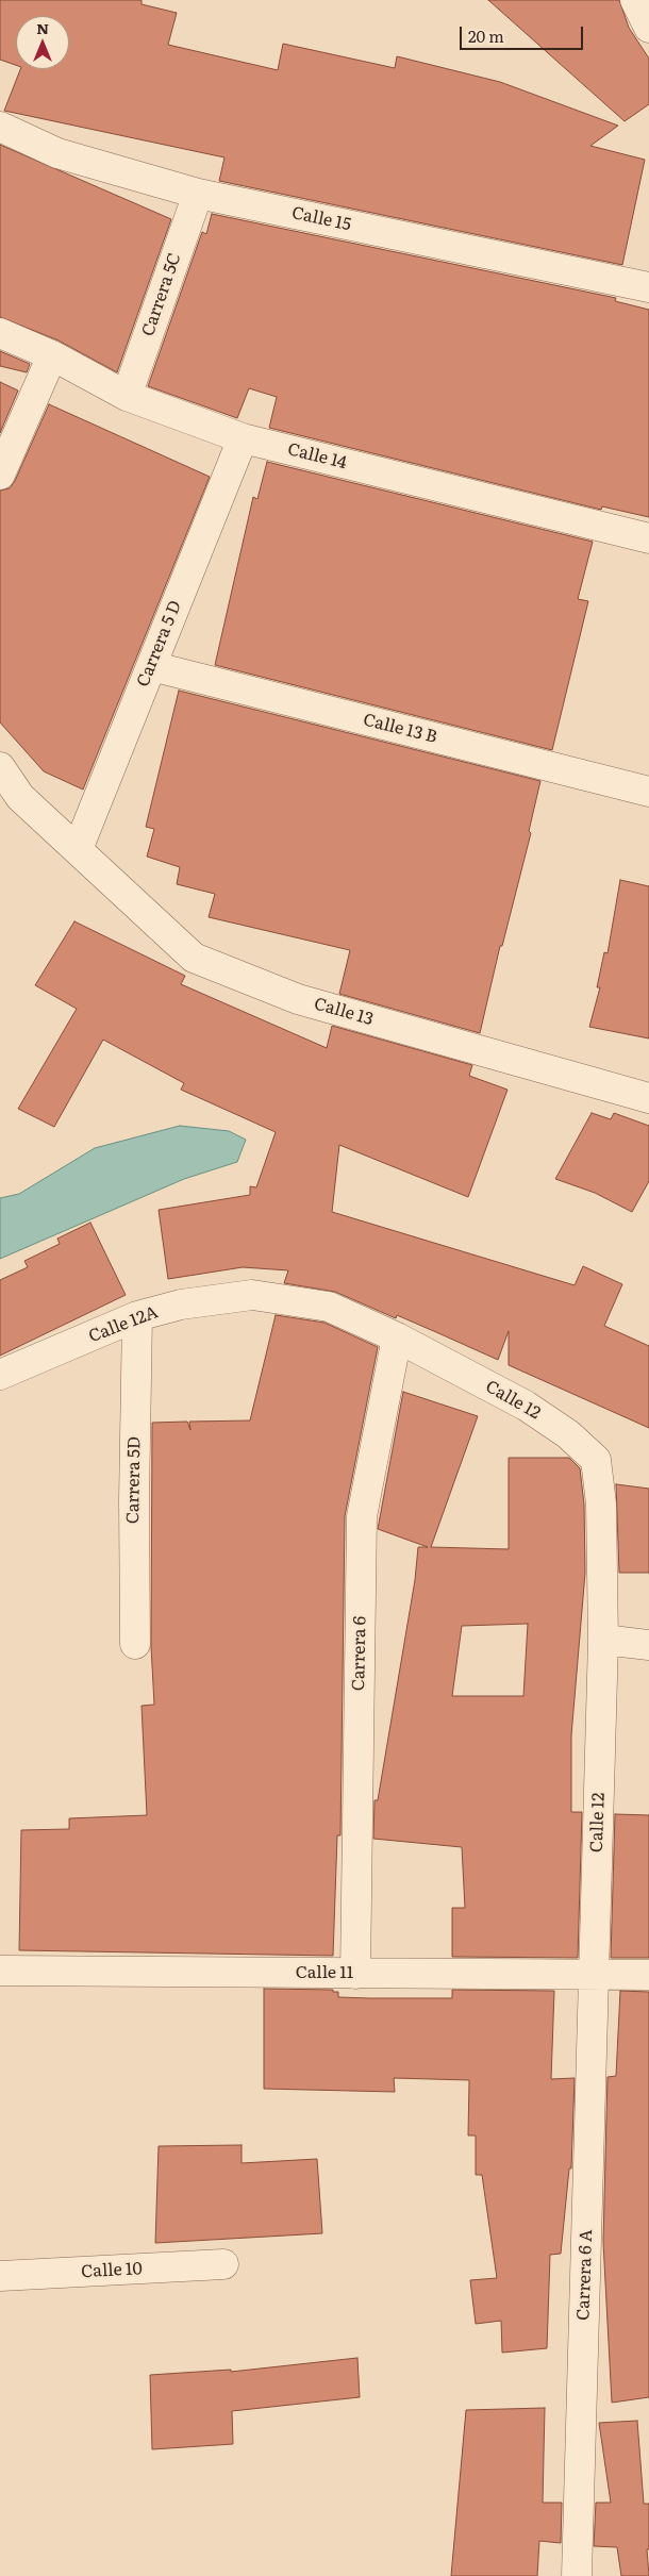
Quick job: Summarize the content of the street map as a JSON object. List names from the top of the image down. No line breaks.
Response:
{"streets":{"street":["Calle 15","Carrera 5C","Calle 14","Carrera 5 D","Calle 13 B","Calle 13","Calle 12A","Calle 12","Carrera 5D","Carrera 6","Calle 11","Calle 10","Carrera 6 A"]},"crossings":[["Calle 15","Carrera 5C"],["Carrera 5C","Calle 14"],["Calle 14","Carrera 5 D"],["Carrera 5 D","Calle 13 B"],["Carrera 5 D","Calle 13"],["Calle 12A","Calle 12"],["Calle 12A","Carrera 5D"],["Calle 12","Carrera 6"],["Calle 12","Calle 11"],["Calle 12","Carrera 6 A"],["Carrera 6","Calle 11"],["Calle 11","Carrera 6 A"]],"scale_bar":"20 m","north":"top"}
